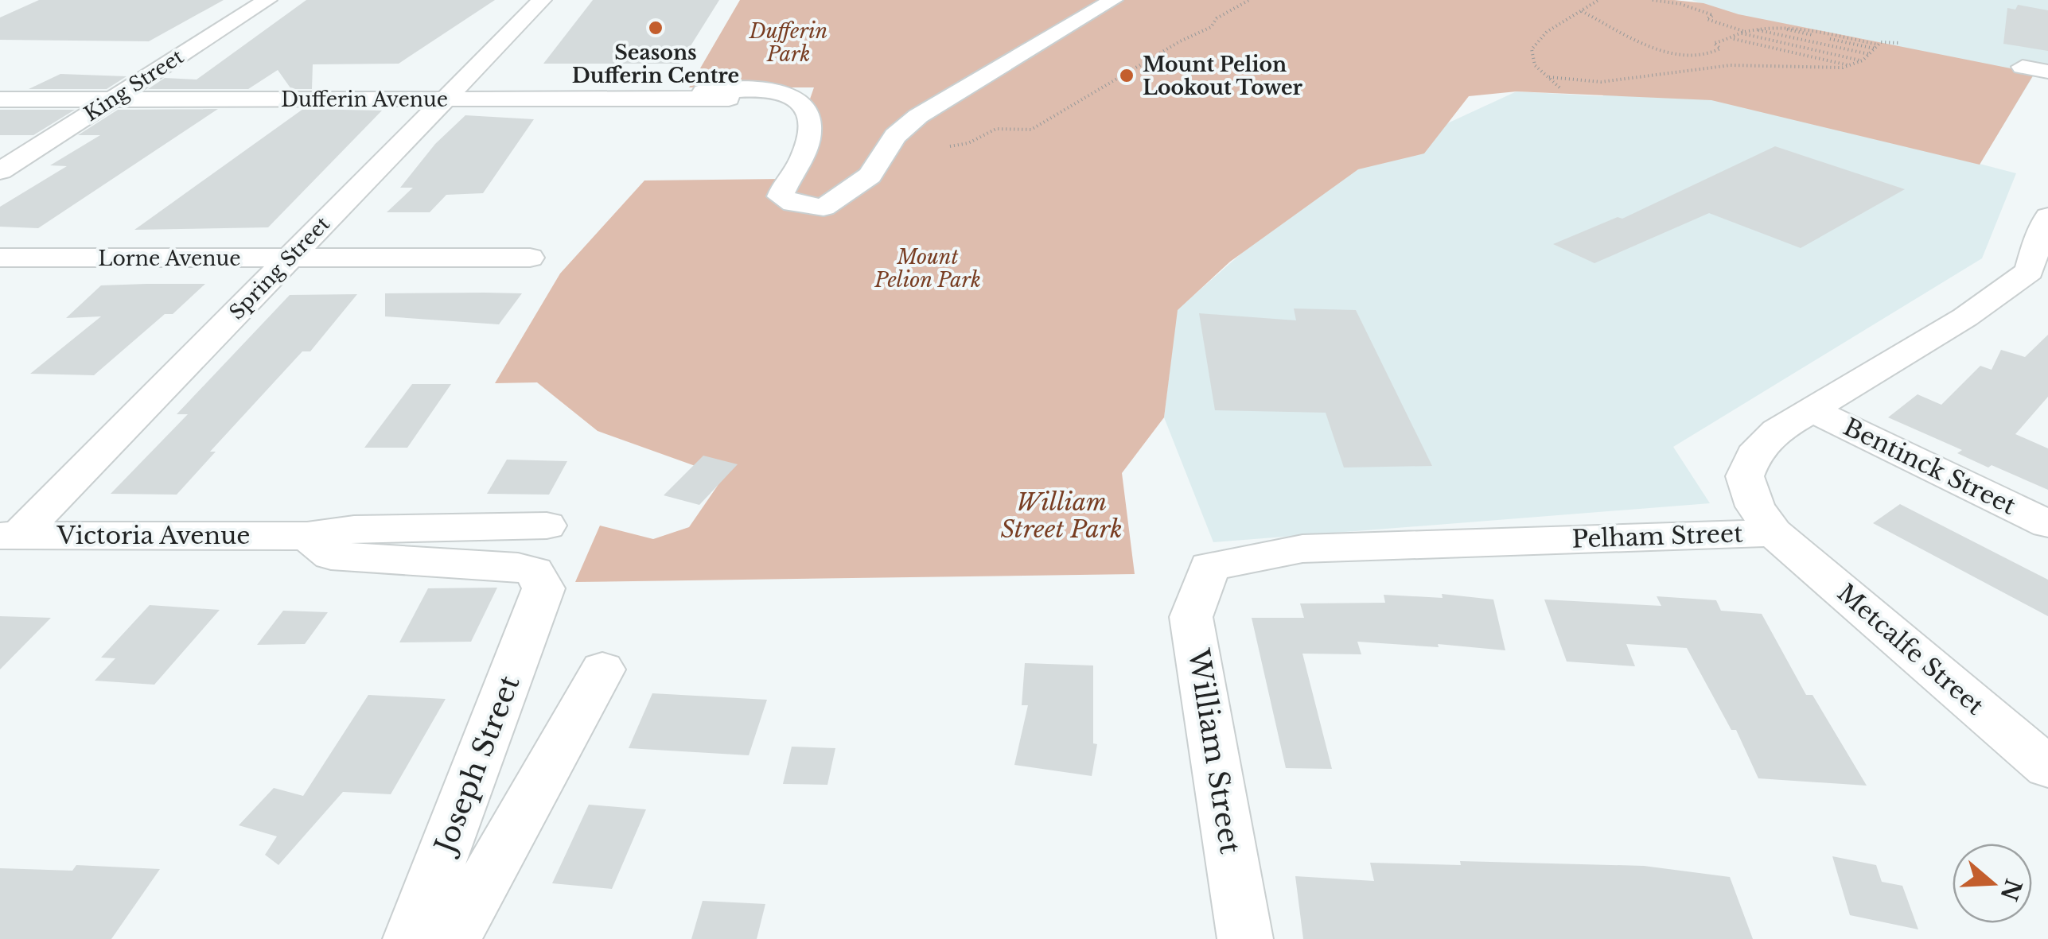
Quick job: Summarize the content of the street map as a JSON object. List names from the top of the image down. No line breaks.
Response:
{"streets":{"street":["King Street","Dufferin Avenue","Lorne Avenue","Spring Street","Bentinck Street","Victoria Avenue","Pelham Street","Metcalfe Street","William Street","Joseph Street"]},"crossings":[["King Street","Dufferin Avenue"],["Dufferin Avenue","Spring Street"],["Lorne Avenue","Spring Street"],["Spring Street","Victoria Avenue"],["Bentinck Street","Pelham Street"],["Victoria Avenue","Joseph Street"],["Pelham Street","Metcalfe Street"],["Pelham Street","William Street"]],"parks":["Dufferin Park","Mount Pelion Park","William Street Park"],"places":["Seasons Dufferin Centre","Mount Pelion Lookout Tower"],"north":"right"}
